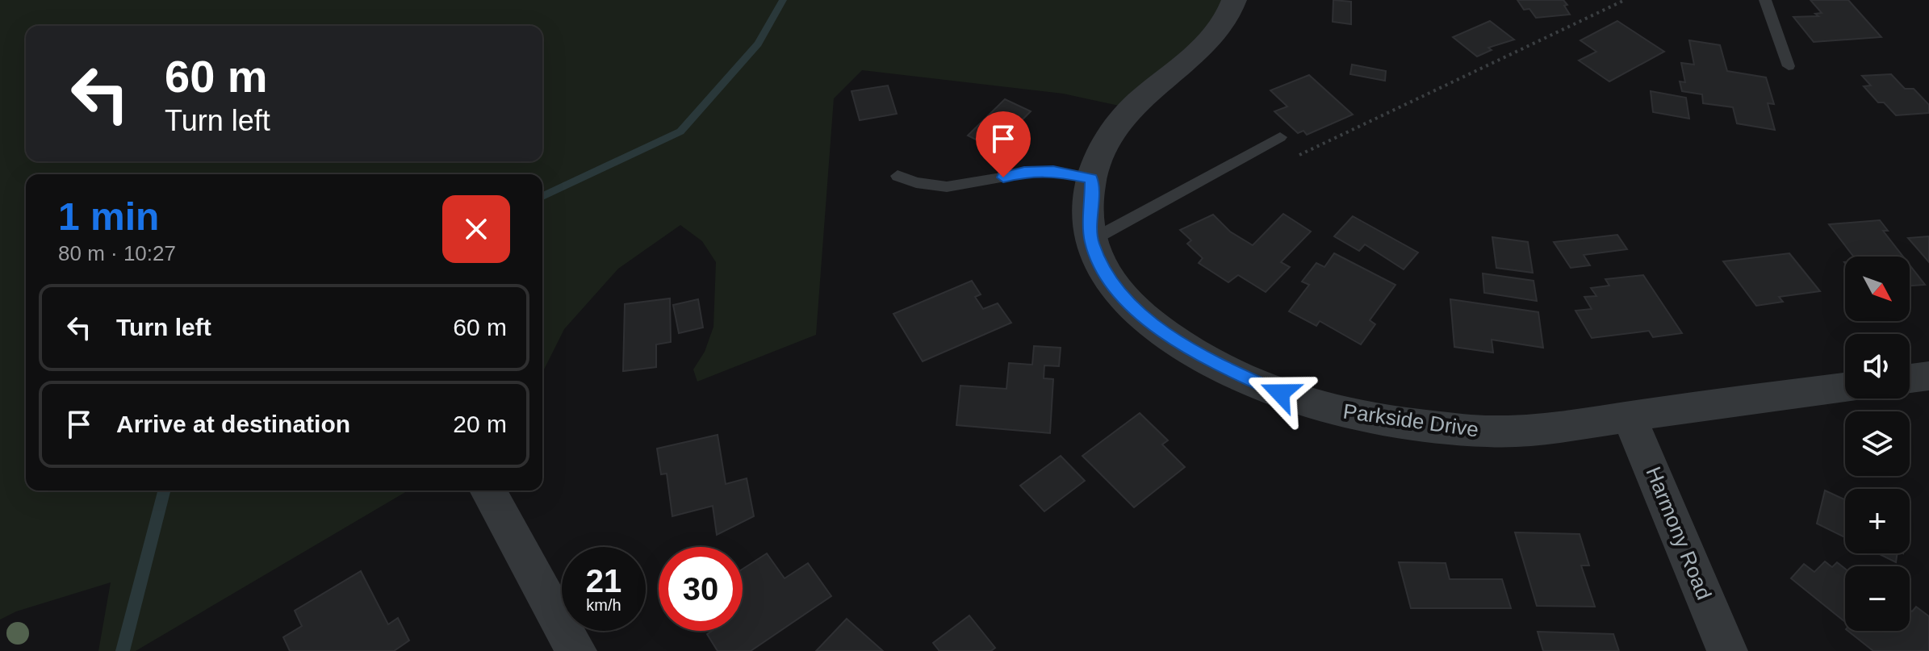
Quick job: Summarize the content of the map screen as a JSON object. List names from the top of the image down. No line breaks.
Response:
{"streets":{"street":["Parkside Drive","Harmony Road"]},"crossings":[["Parkside Drive","Harmony Road"]],"north":"bottom right","page":{"turn":["60 m","Turn left"],"heading":["1 min","80 m · 10:27"],"map_buttons":["+","−"],"list":[{"name":"Turn left","value":"60 m"},{"name":"Arrive at destination","value":"20 m"}],"speed":"21 km/h","limit":"30"}}
